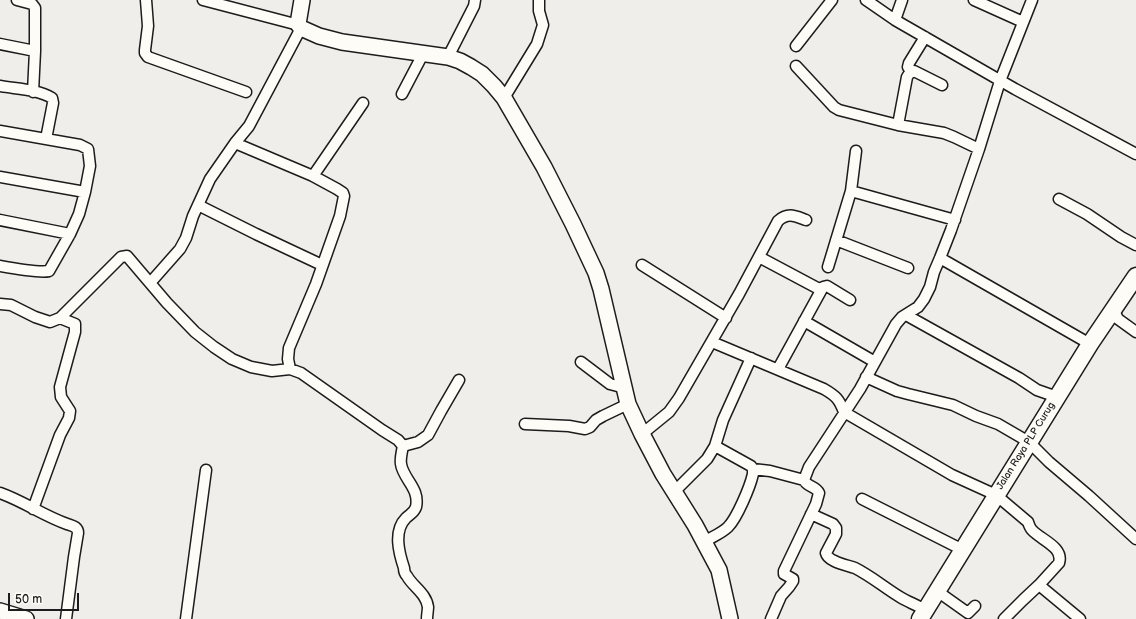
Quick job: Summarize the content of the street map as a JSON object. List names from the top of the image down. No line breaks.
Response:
{"streets":{"main road":["Jalan Raya PLP Curug"]},"scale_bar":"50 m"}
